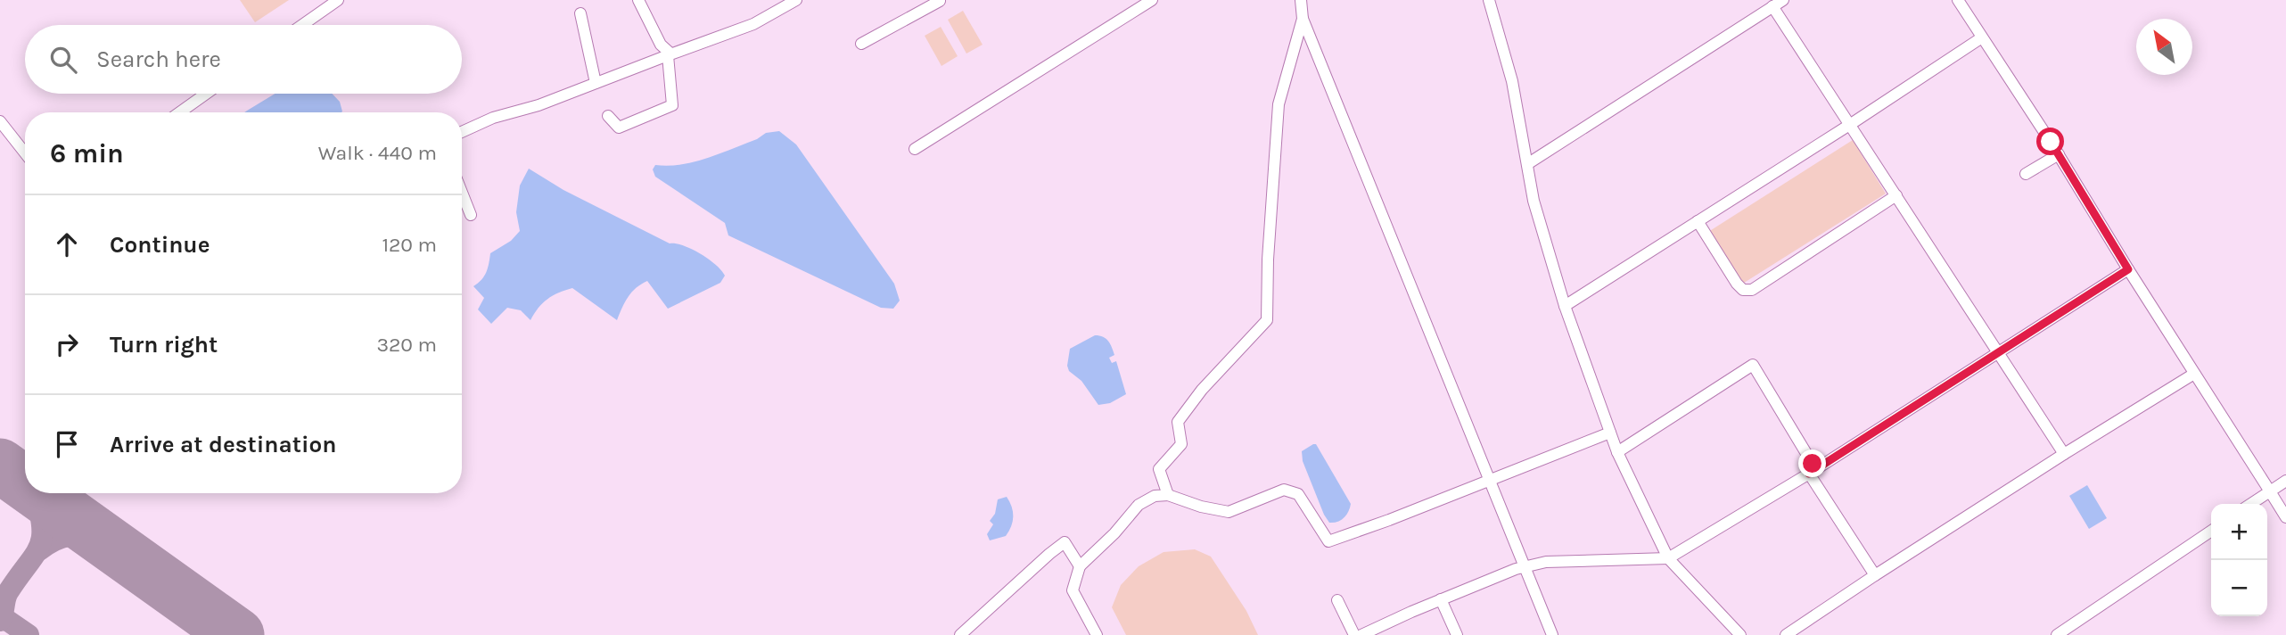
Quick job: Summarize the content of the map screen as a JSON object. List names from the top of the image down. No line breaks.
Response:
{"north":"top left","page":{"search":"Search here","heading":["6 min","Walk · 440 m"],"list":[["Continue","120 m"],["Turn right","320 m"],"Arrive at destination"],"map_buttons":["+","−"]}}
